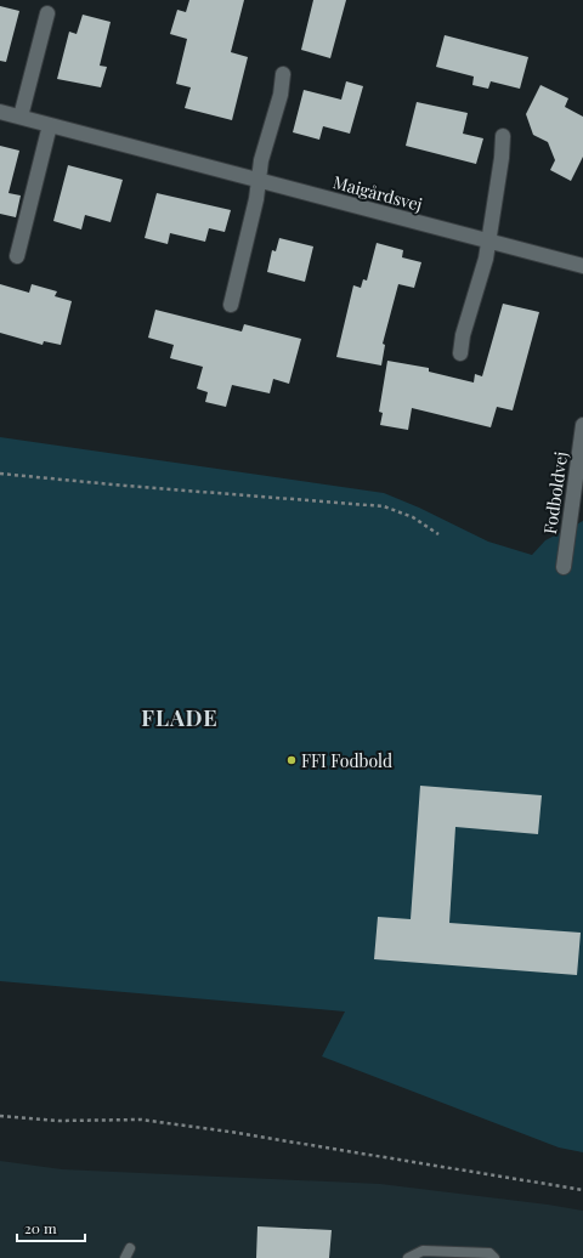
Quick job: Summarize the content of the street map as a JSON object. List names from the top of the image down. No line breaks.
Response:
{"streets":{"street":["Maigårdsvej","Fodboldvej"]},"districts":["FLADE"],"places":["FFI Fodbold"],"scale_bar":"20 m"}
